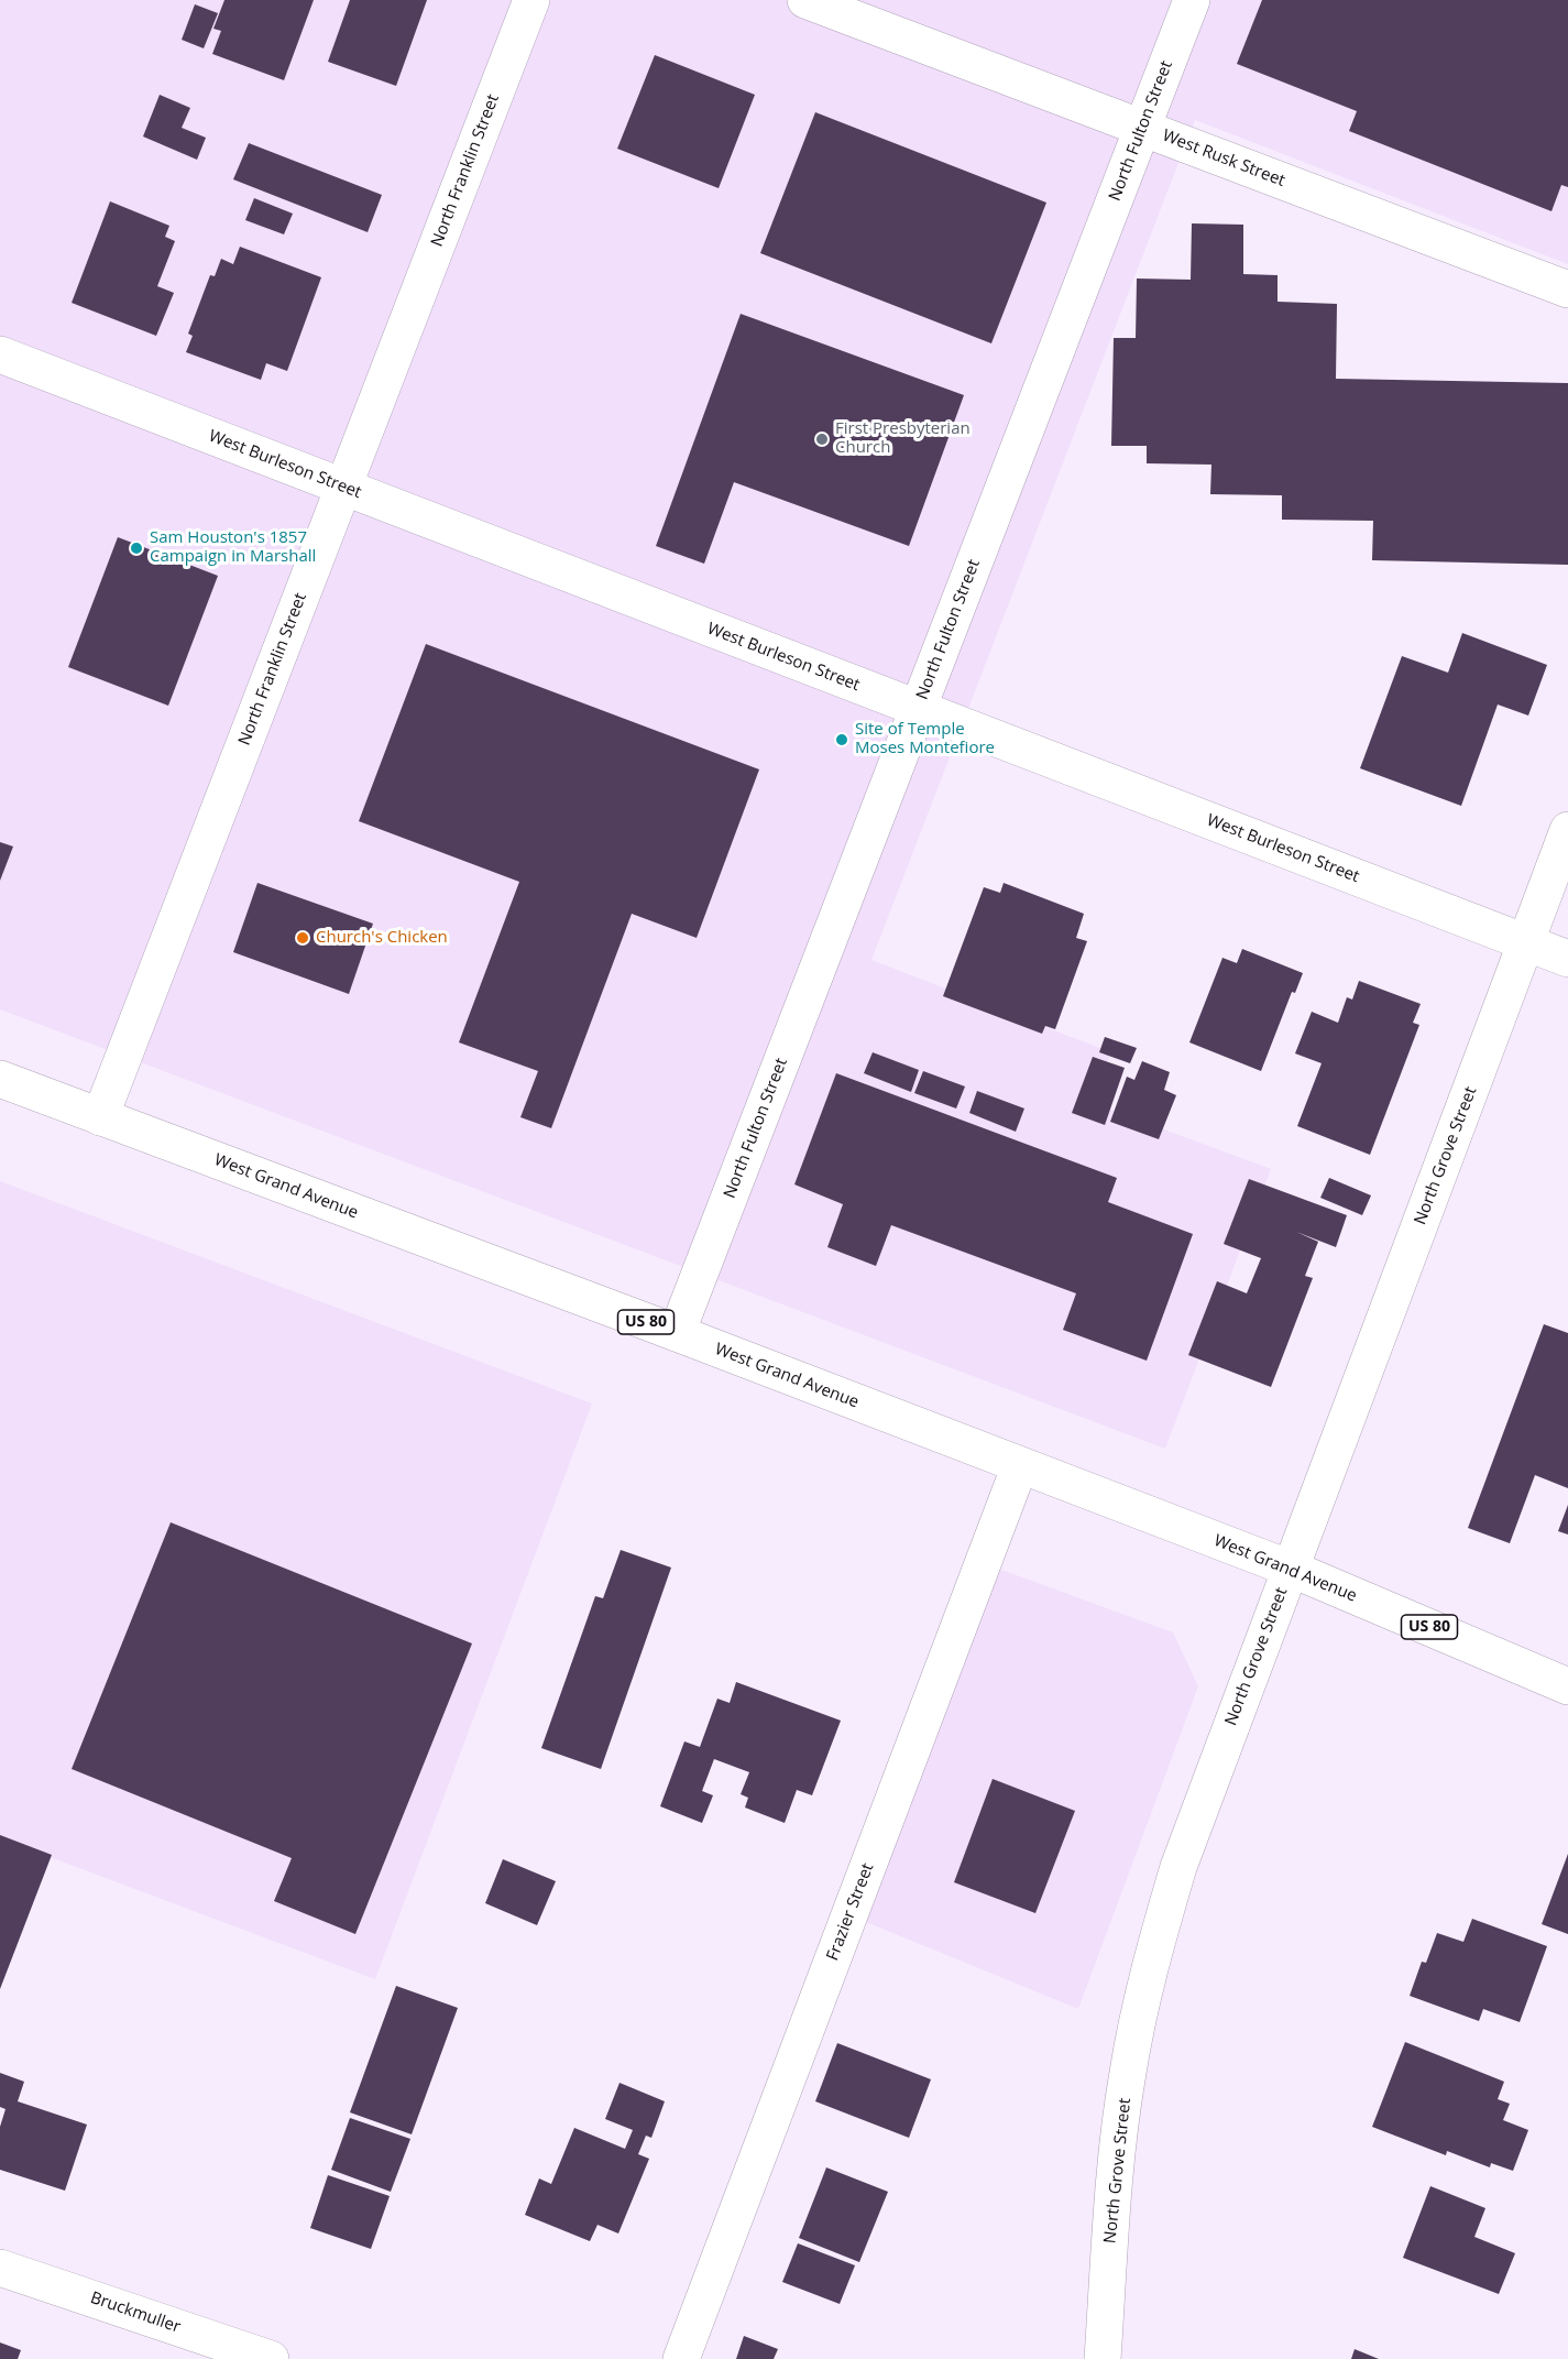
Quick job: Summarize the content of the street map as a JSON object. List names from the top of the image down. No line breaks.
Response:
{"streets":{"main road":["North Fulton Street","West Rusk Street","North Franklin Street","West Burleson Street","North Grove Street","West Grand Avenue","US 80","Frazier Street","Bruckmuller"]},"crossings":[["North Fulton Street","West Rusk Street"],["North Fulton Street","West Burleson Street"],["North Fulton Street","West Grand Avenue"],["North Franklin Street","West Burleson Street"],["North Franklin Street","West Grand Avenue"],["West Burleson Street","North Grove Street"],["North Grove Street","West Grand Avenue"],["West Grand Avenue","Frazier Street"]],"places":["First Presbyterian Church","Sam Houston's 1857 Campaign in Marshall","Site of Temple Moses Montefiore","Church's Chicken"]}
